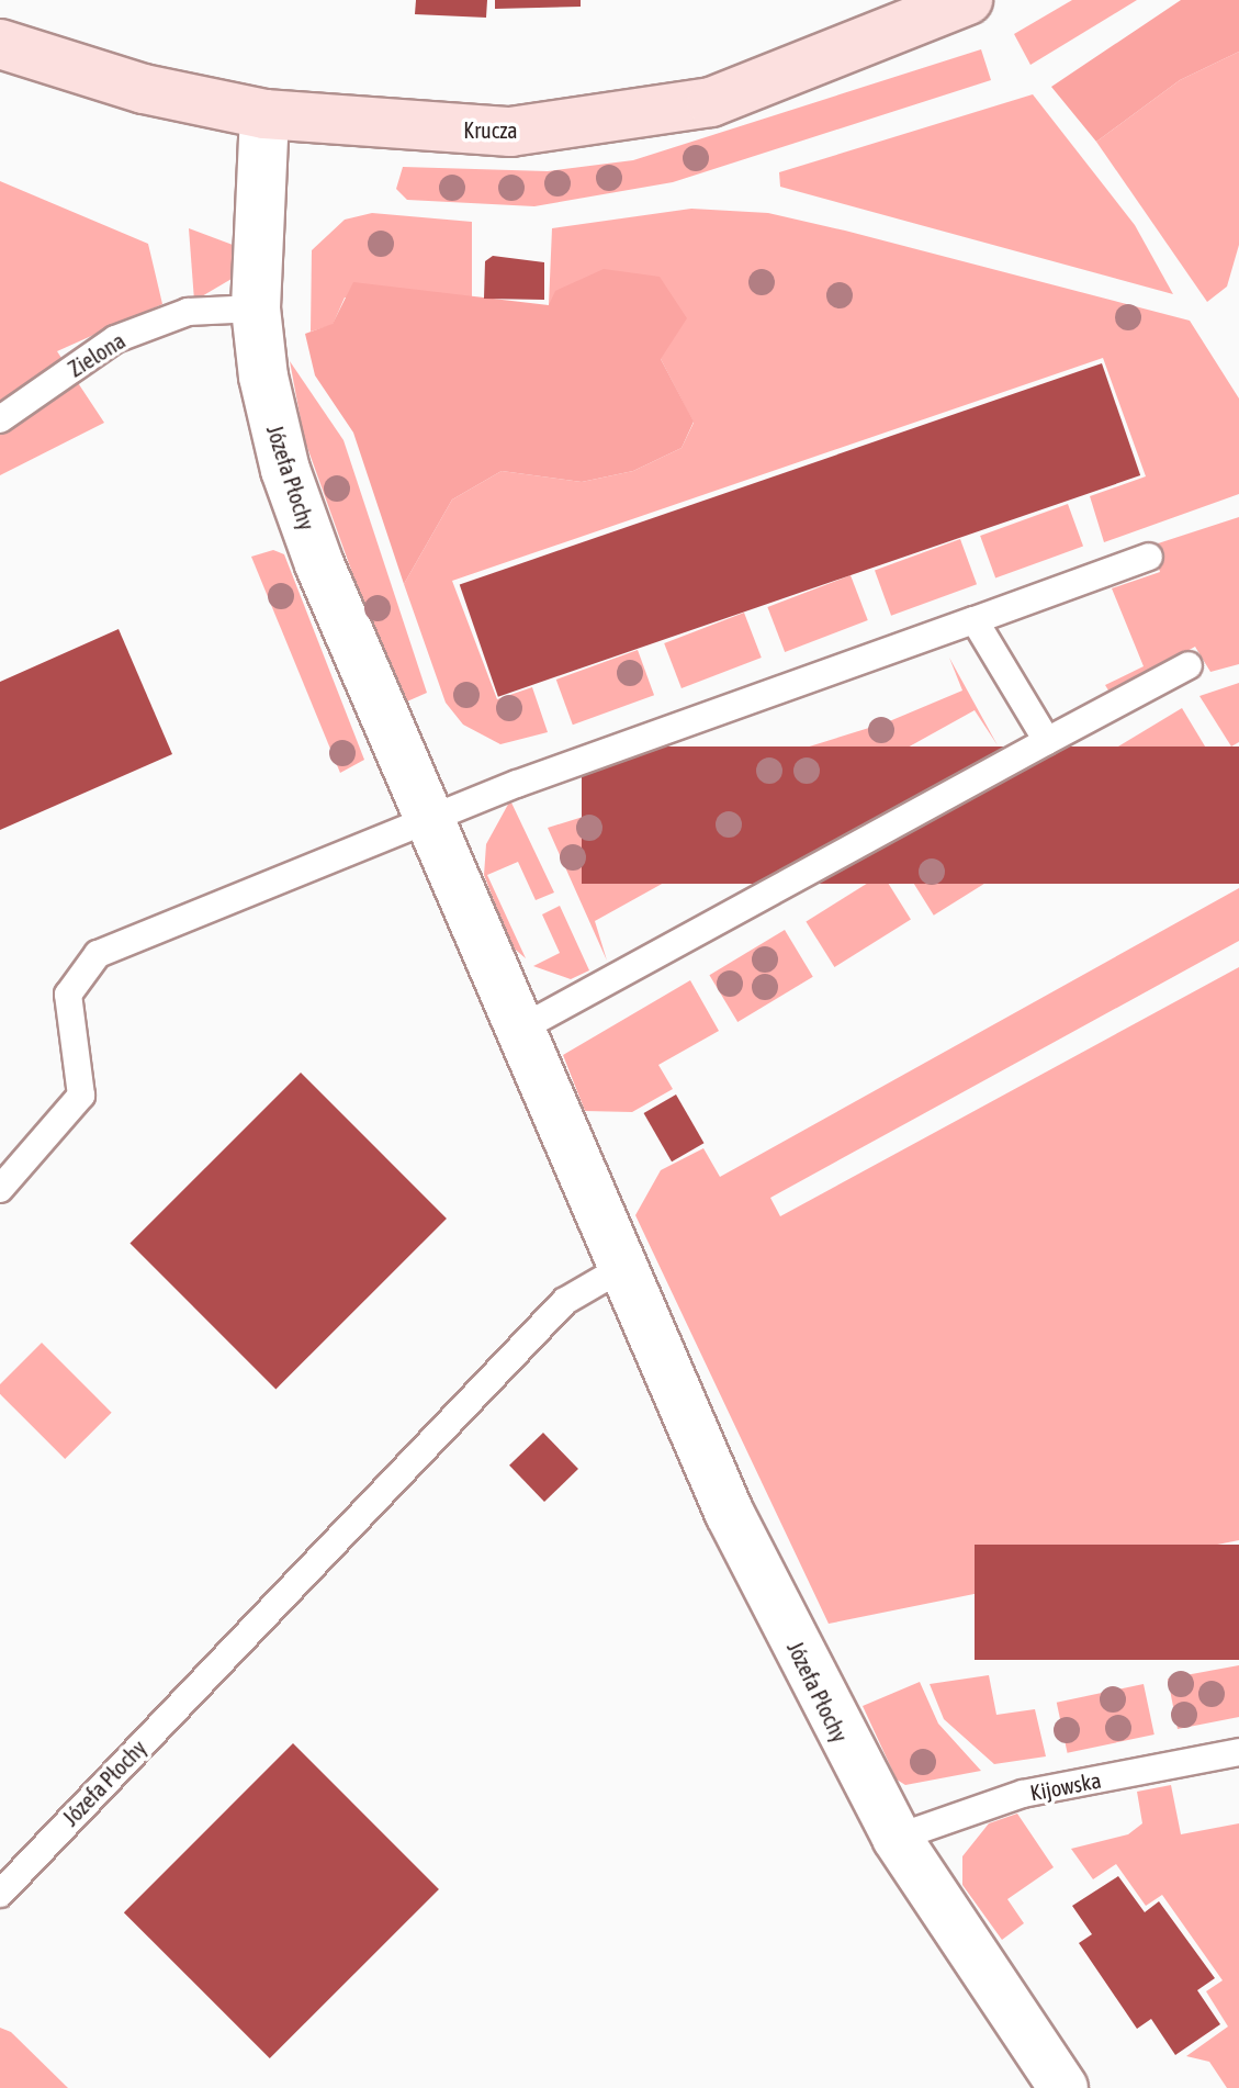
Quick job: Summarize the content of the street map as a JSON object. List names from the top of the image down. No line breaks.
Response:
{"streets":{"street":["Krucza","Józefa Płochy"],"lane":["Zielona","Kijowska"]},"crossings":[["Krucza","Józefa Płochy"],["Zielona","Józefa Płochy"],["Józefa Płochy","Kijowska"]]}
